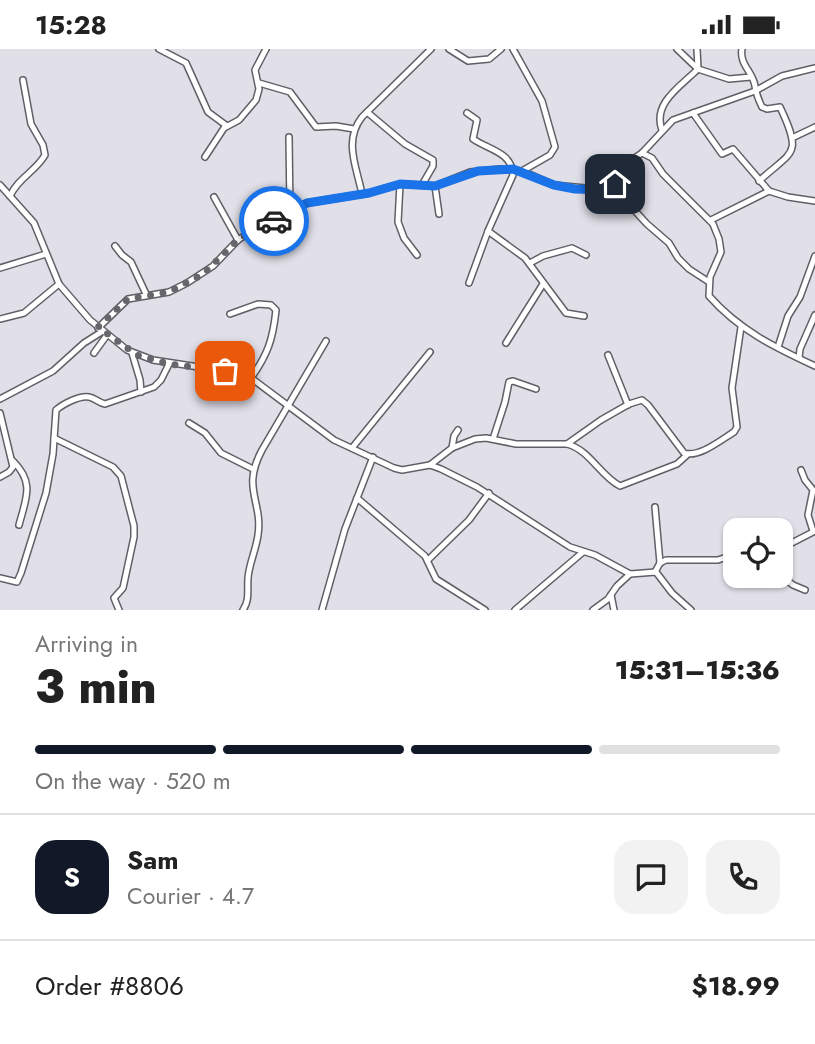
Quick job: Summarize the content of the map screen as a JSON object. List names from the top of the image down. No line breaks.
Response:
{"page":{"status":"15:28","heading":["3 min","Arriving in","15:31–15:36"],"panel":["Sam","Courier · 4.7","Order #8806","$18.99"],"bar":"On the way · 520 m","round":"S"}}
